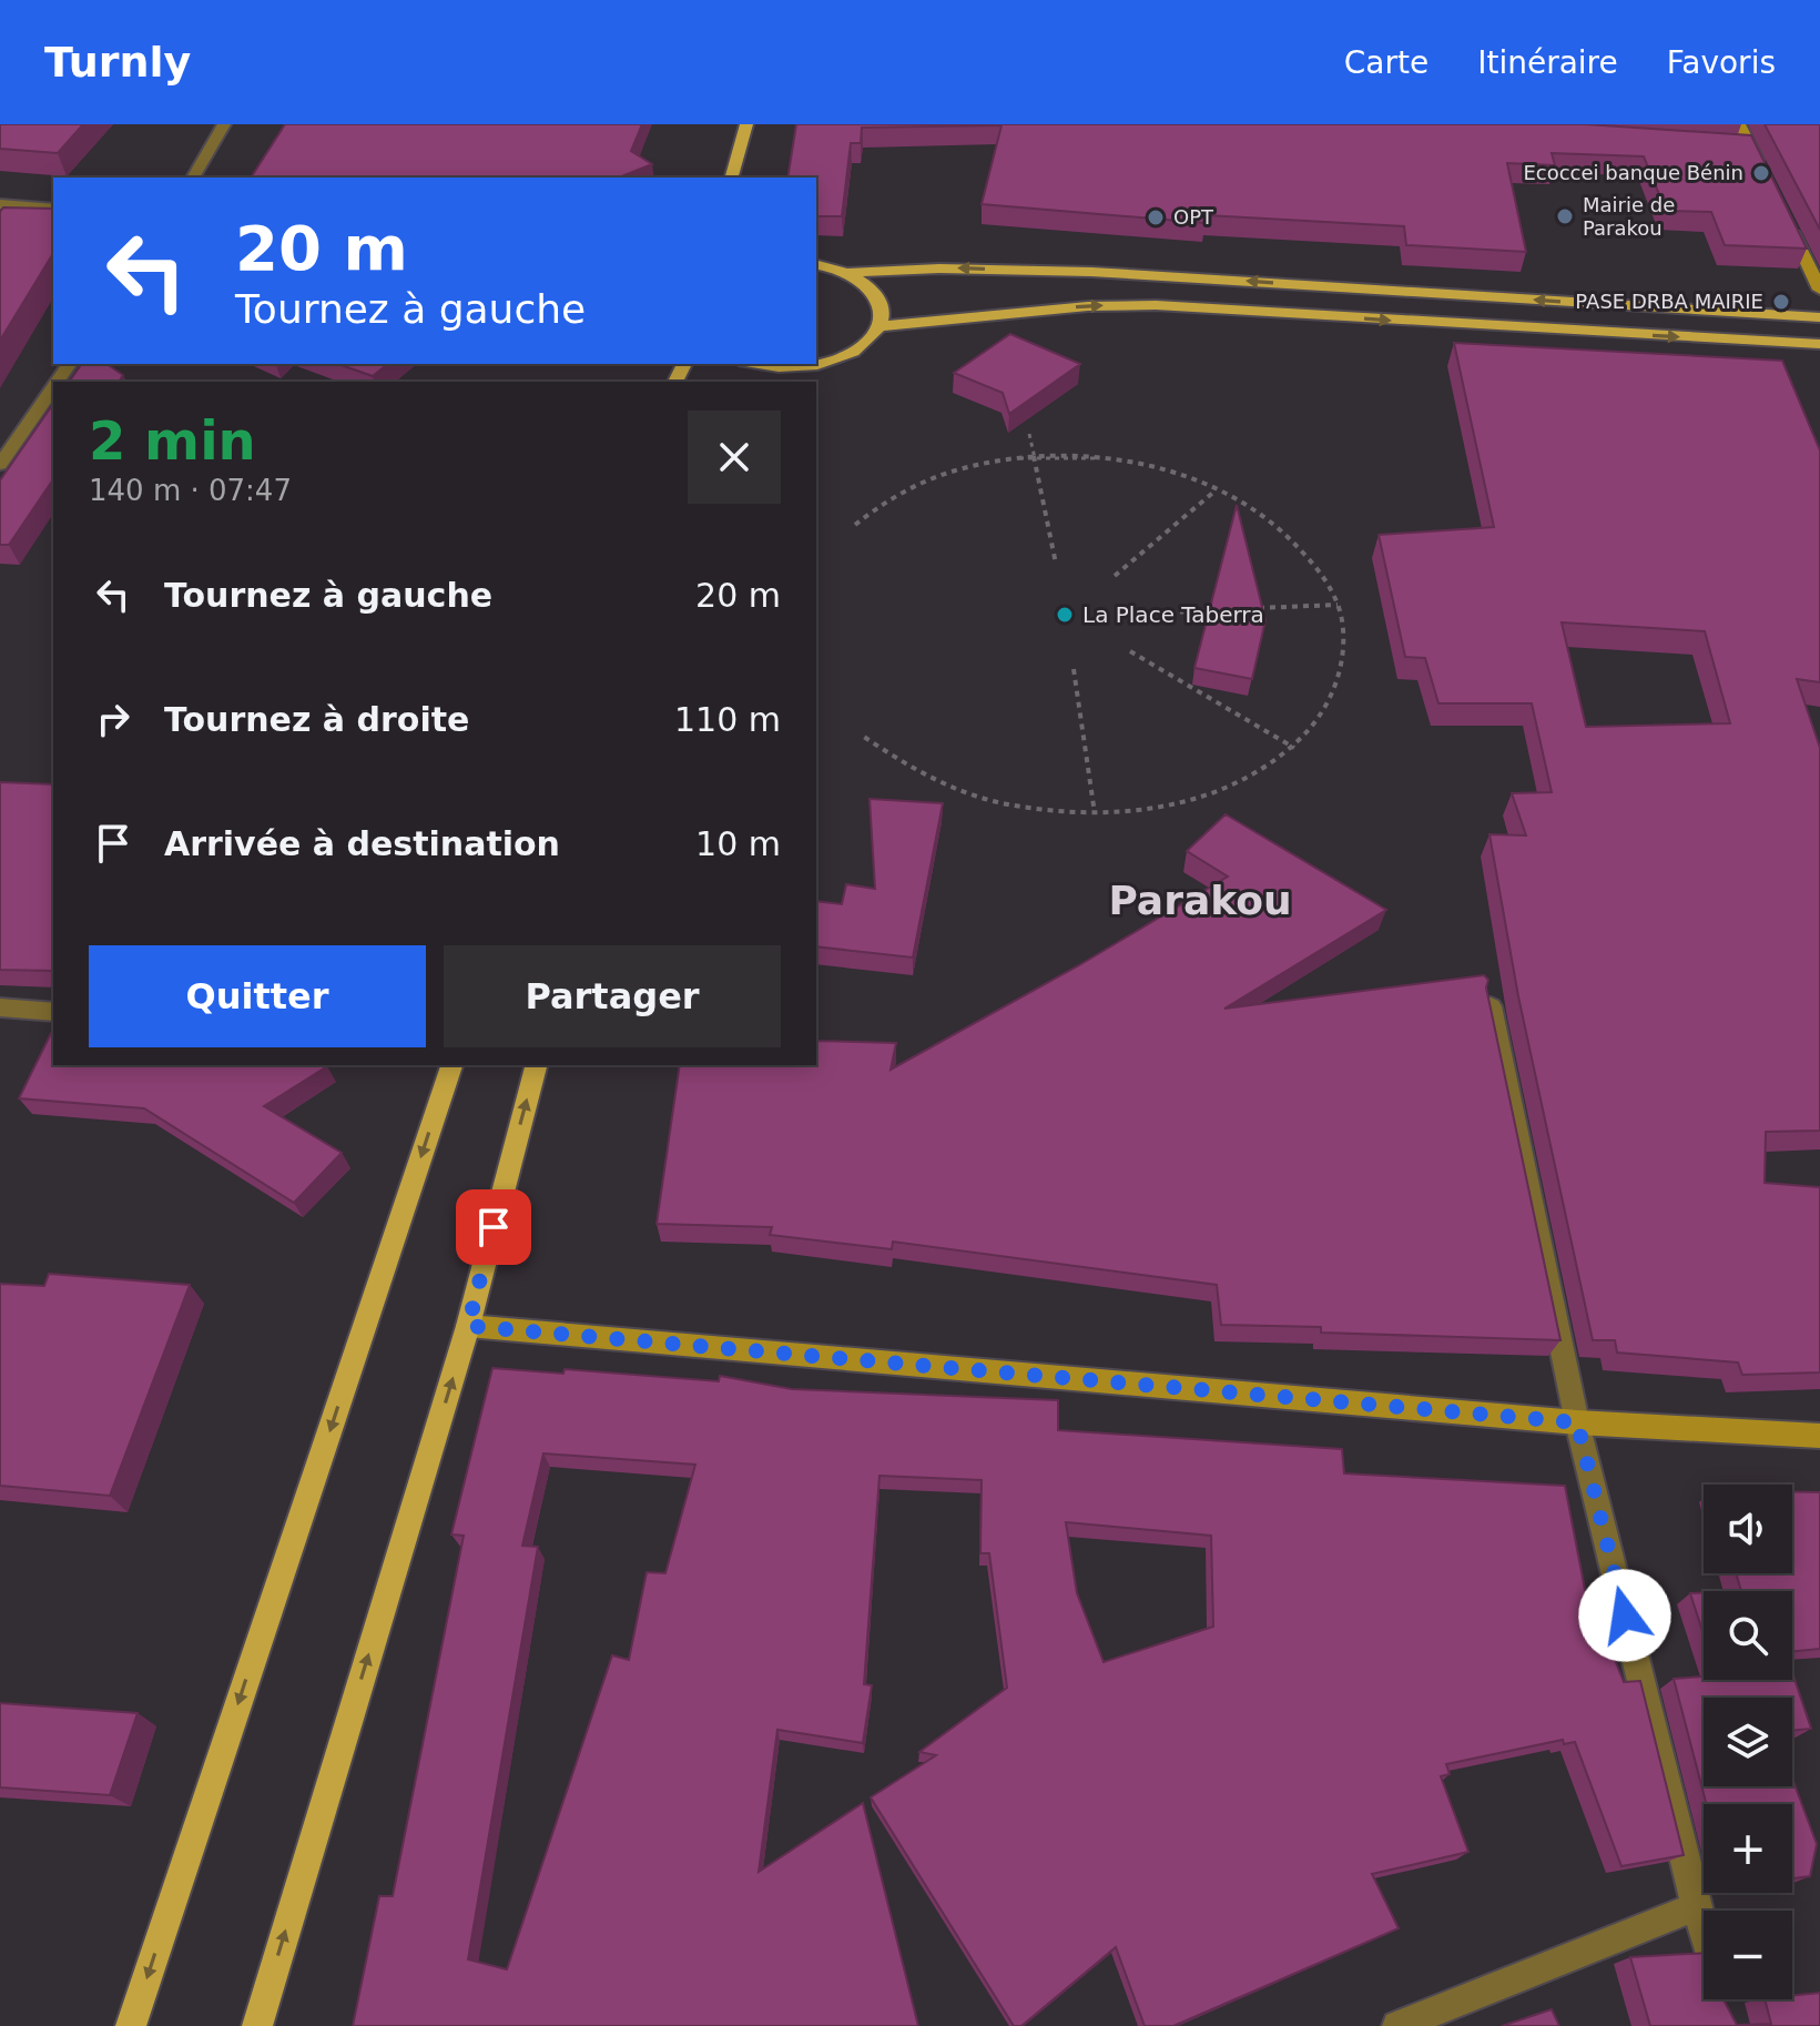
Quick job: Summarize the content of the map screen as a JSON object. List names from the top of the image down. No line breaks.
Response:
{"districts":["Parakou"],"places":["Ecoccei banque Bénin","Mairie de Parakou","OPT","PASE DRBA MAIRIE","La Place Taberra"],"page":{"header":"Turnly","nav":["Carte","Itinéraire","Favoris"],"turn":["20 m","Tournez à gauche"],"heading":["2 min","140 m · 07:47"],"list":[{"name":"Tournez à gauche","value":"20 m"},{"name":"Tournez à droite","value":"110 m"},{"name":"Arrivée à destination","value":"10 m"}],"buttons":["Quitter","Partager"],"map_buttons":["+","−"]}}
